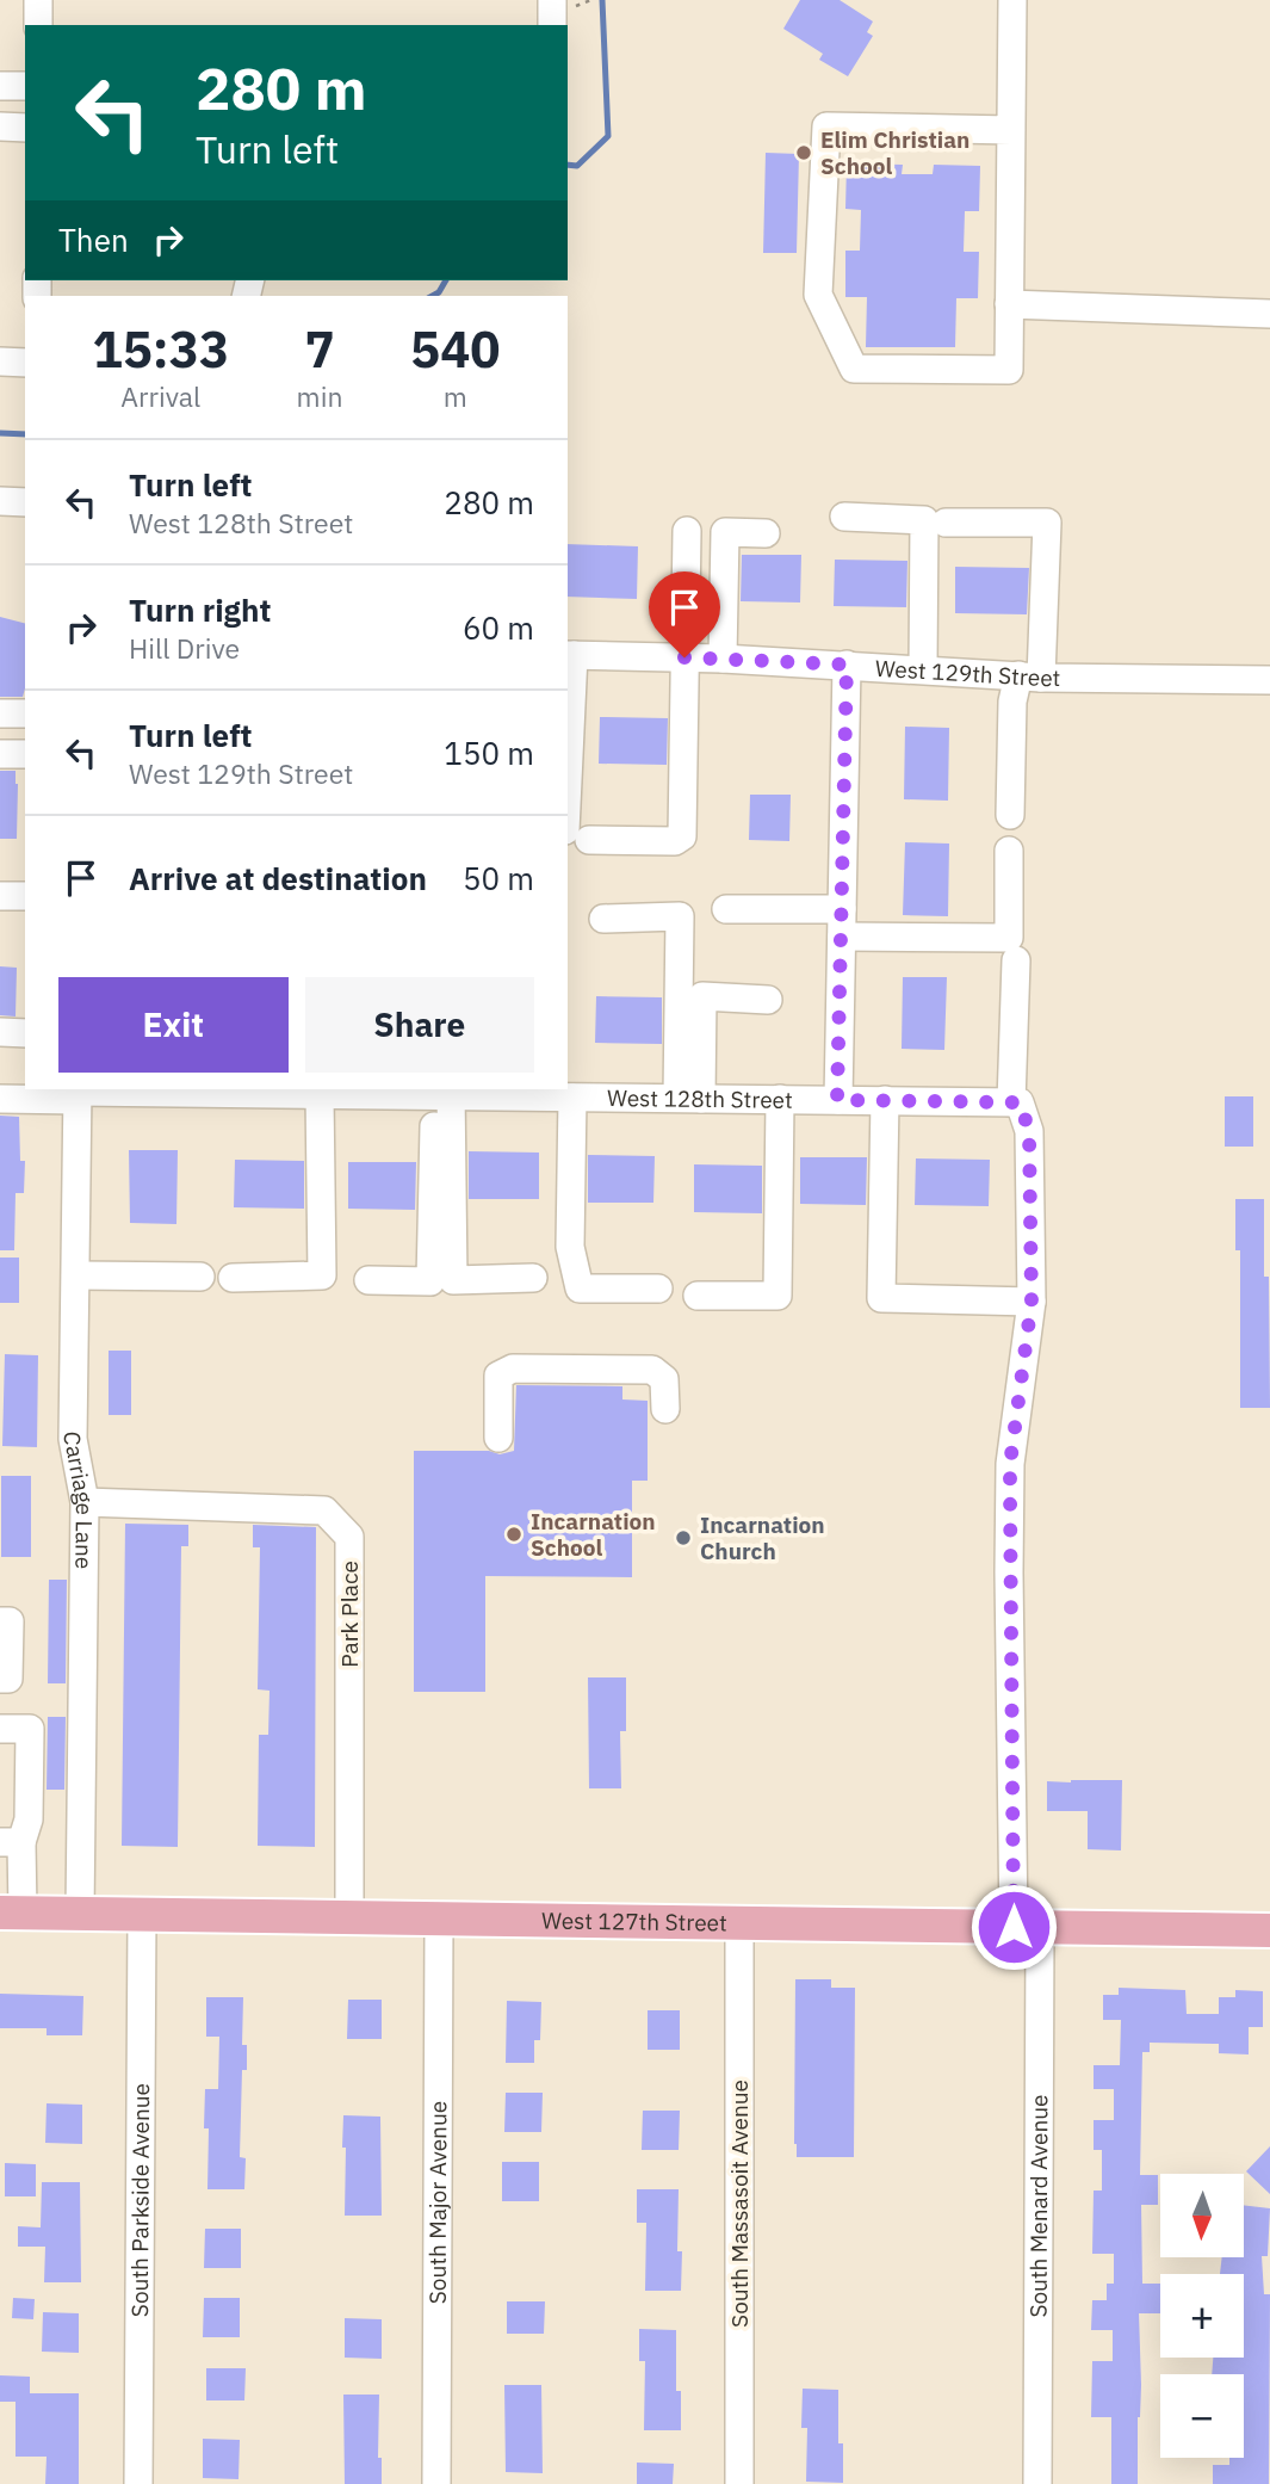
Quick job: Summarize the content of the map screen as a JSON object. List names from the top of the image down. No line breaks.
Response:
{"streets":{"main road":["West 127th Street"],"street":["West 129th Street","West 128th Street","Carriage Lane","Park Place","South Parkside Avenue","South Major Avenue","South Massasoit Avenue","South Menard Avenue"]},"crossings":[["West 128th Street","Carriage Lane"],["West 128th Street","South Menard Avenue"],["Carriage Lane","Park Place"],["Carriage Lane","West 127th Street"],["Park Place","West 127th Street"],["West 127th Street","South Parkside Avenue"],["West 127th Street","South Major Avenue"],["West 127th Street","South Massasoit Avenue"],["West 127th Street","South Menard Avenue"]],"places":["Elim Christian School","Incarnation School","Incarnation Church"],"north":"bottom","page":{"turn":["280 m","Turn left"],"then":"Then","eta":["15:33","Arrival","7","min","540","m"],"list":[{"name":"Turn left","note":"West 128th Street","value":"280 m"},{"name":"Turn right","note":"Hill Drive","value":"60 m"},{"name":"Turn left","note":"West 129th Street","value":"150 m"},{"name":"Arrive at destination","value":"50 m"}],"buttons":["Exit","Share"],"map_buttons":["+","−"]}}
